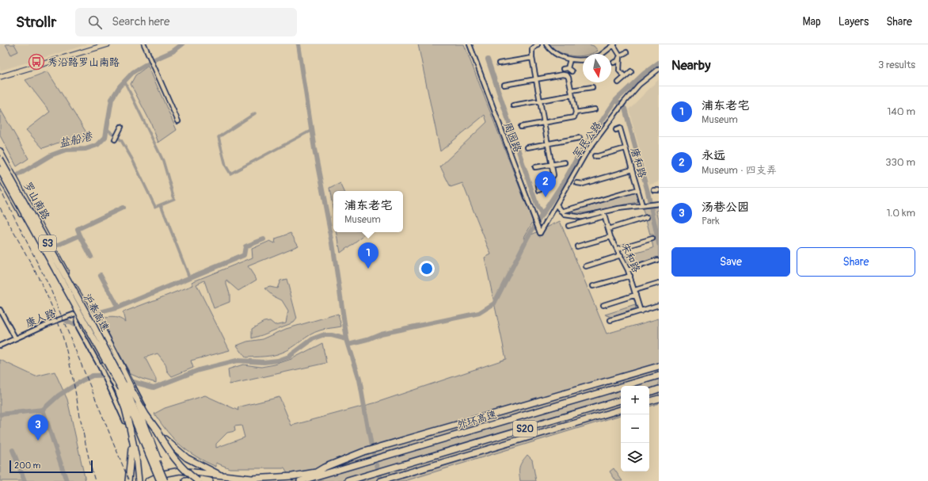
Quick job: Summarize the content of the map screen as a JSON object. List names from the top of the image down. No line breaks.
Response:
{"streets":{"highway":["S3","沪奉高速","外环高速","S20"],"main road":["罗山南路"],"street":["周园路","军民公路","唐和路","宋和路","康人路"]},"crossings":[["周园路","军民公路"],["罗山南路","沪奉高速"],["罗山南路","康人路"]],"water":["盐船港"],"places":{"bus stop":["秀沿路罗山南路"]},"scale_bar":"200 m","north":"bottom","page":{"header":"Strollr","search":"Search here","nav":["Map","Layers","Share"],"heading":["Nearby","3 results"],"list":[{"mark":"1","name":"浦东老宅","note":"Museum","value":"140 m"},{"mark":"2","name":"永远","note":"Museum · 四支弄","value":"330 m"},{"mark":"3","name":"汤巷公园","note":"Park","value":"1.0 km"}],"pins":["2","1","3"],"popup":["浦东老宅","Museum"],"buttons":["Save","Share"],"map_buttons":["+","−"],"scale":"200 m"}}
